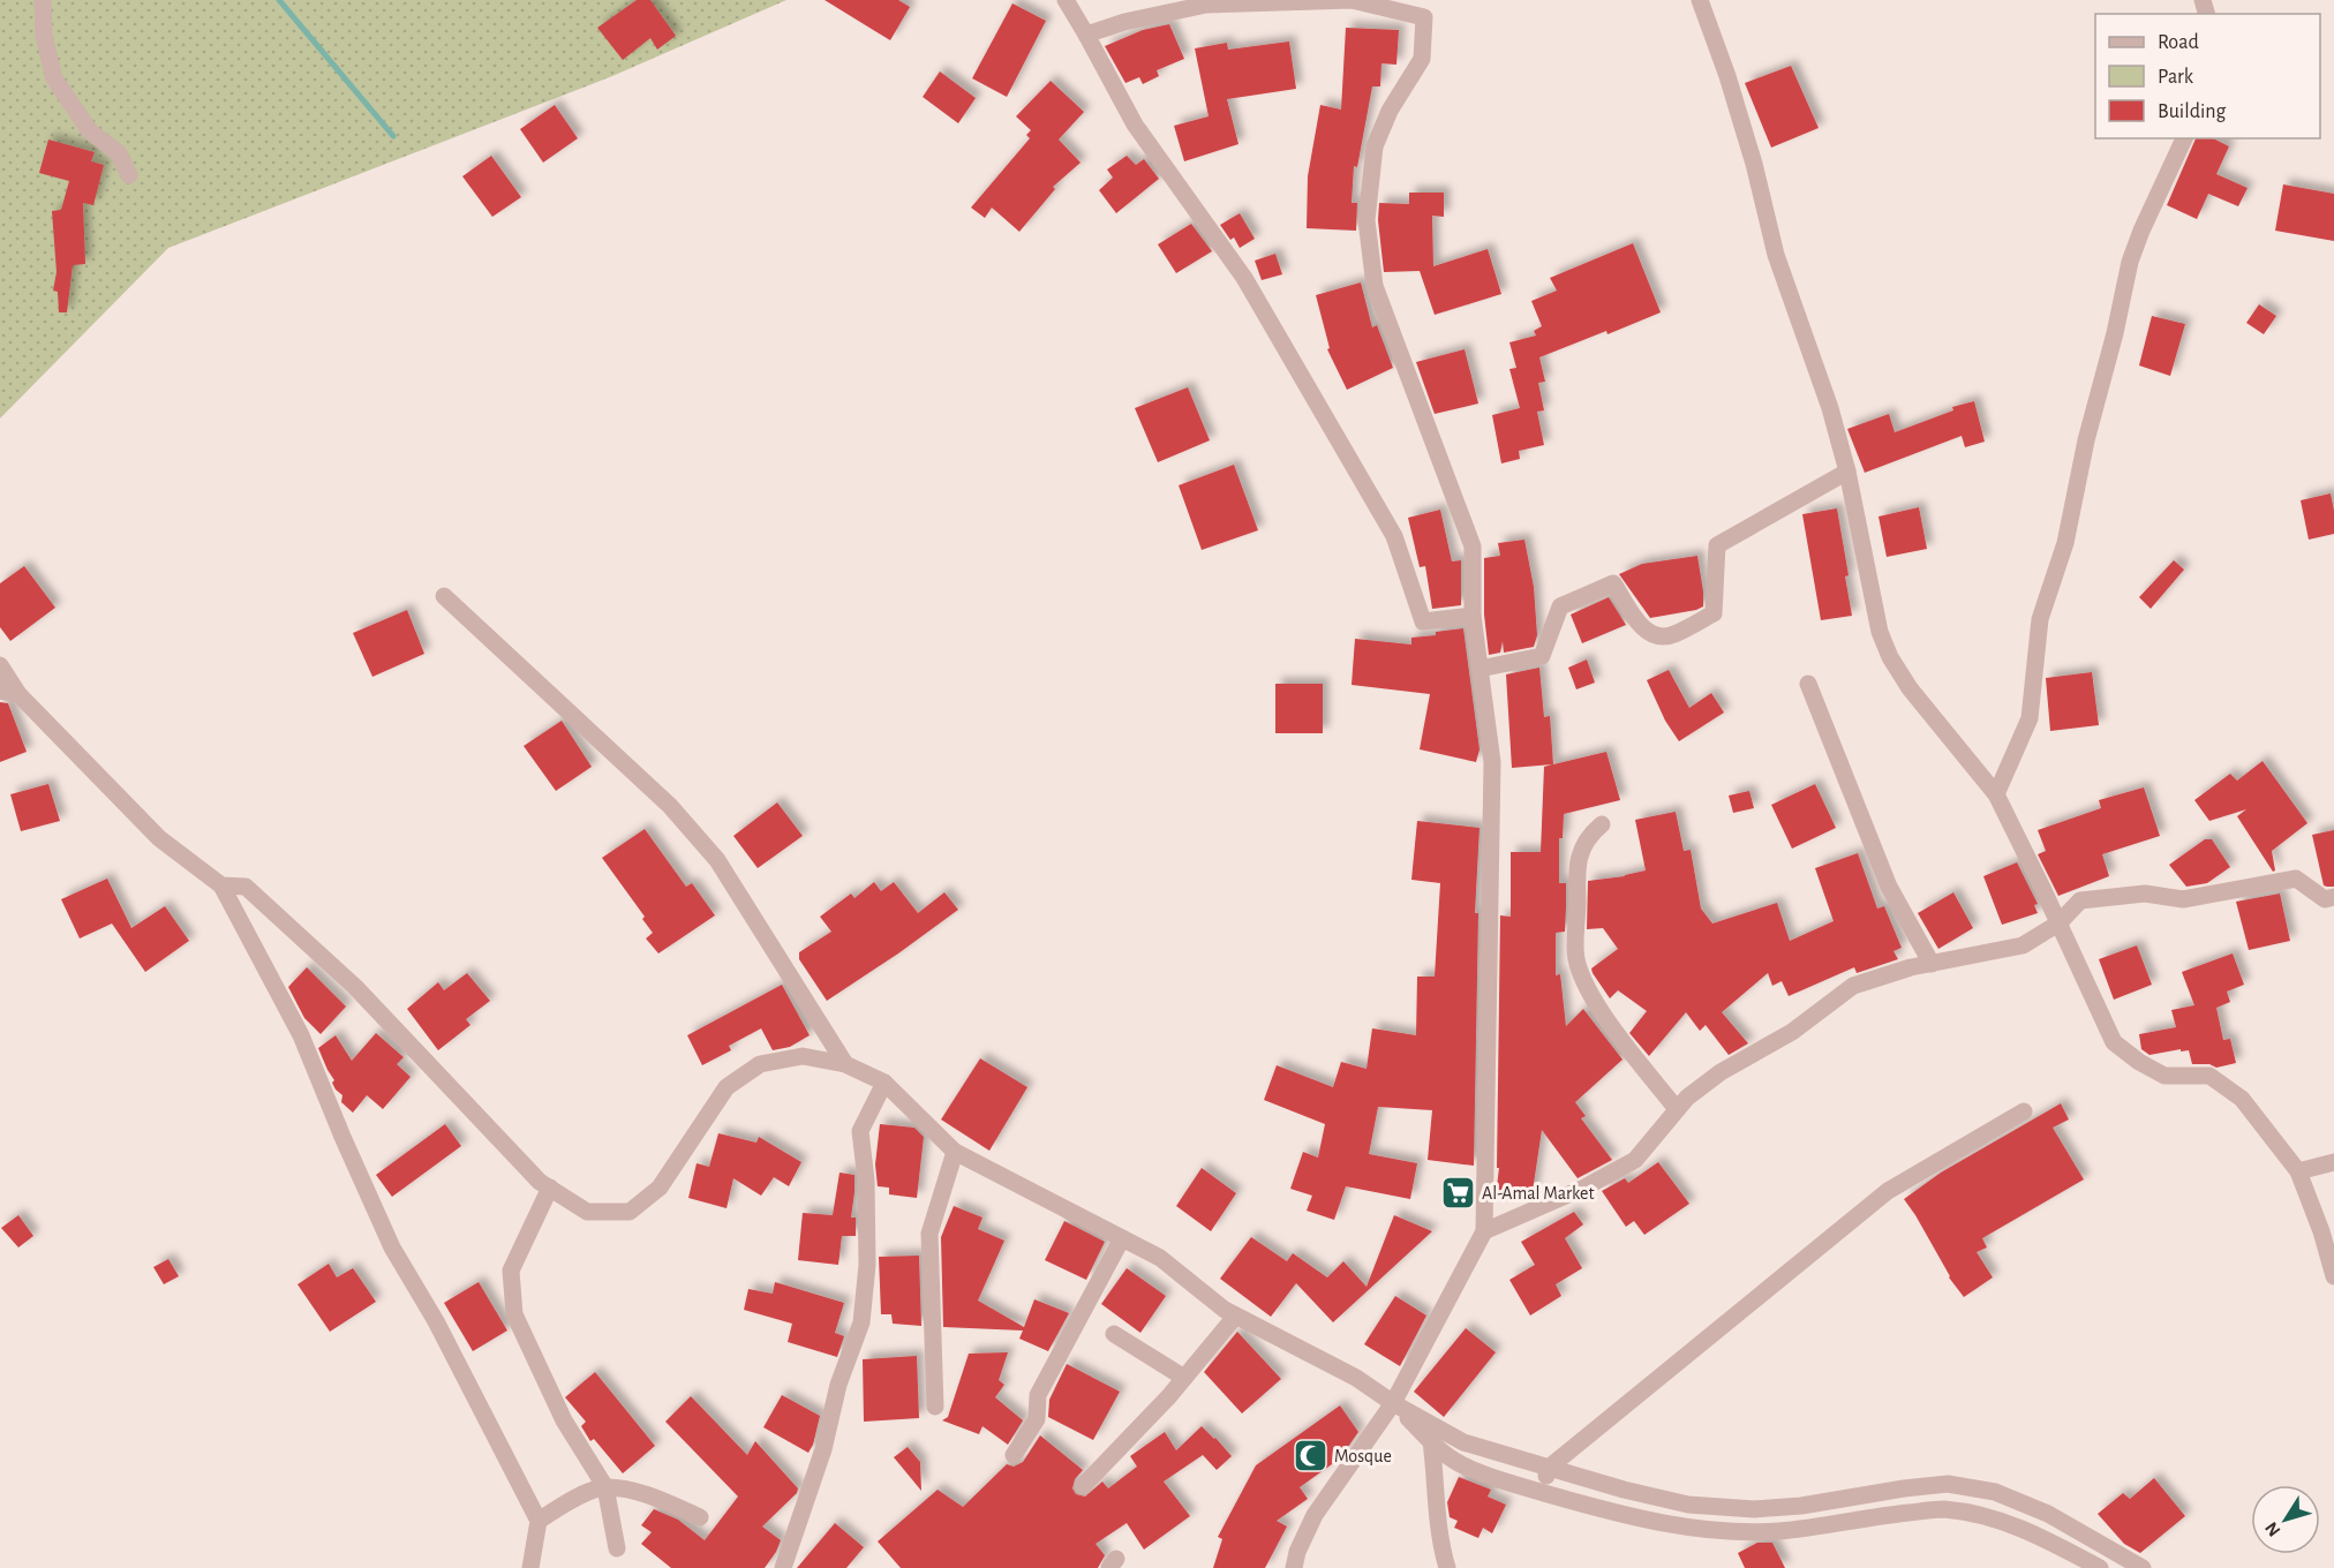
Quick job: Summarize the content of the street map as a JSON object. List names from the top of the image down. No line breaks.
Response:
{"places":{"supermarket":["Al-Amal Market"],"mosque":["Mosque"]},"legend":["Road","Park","Building"],"north":"bottom left"}
